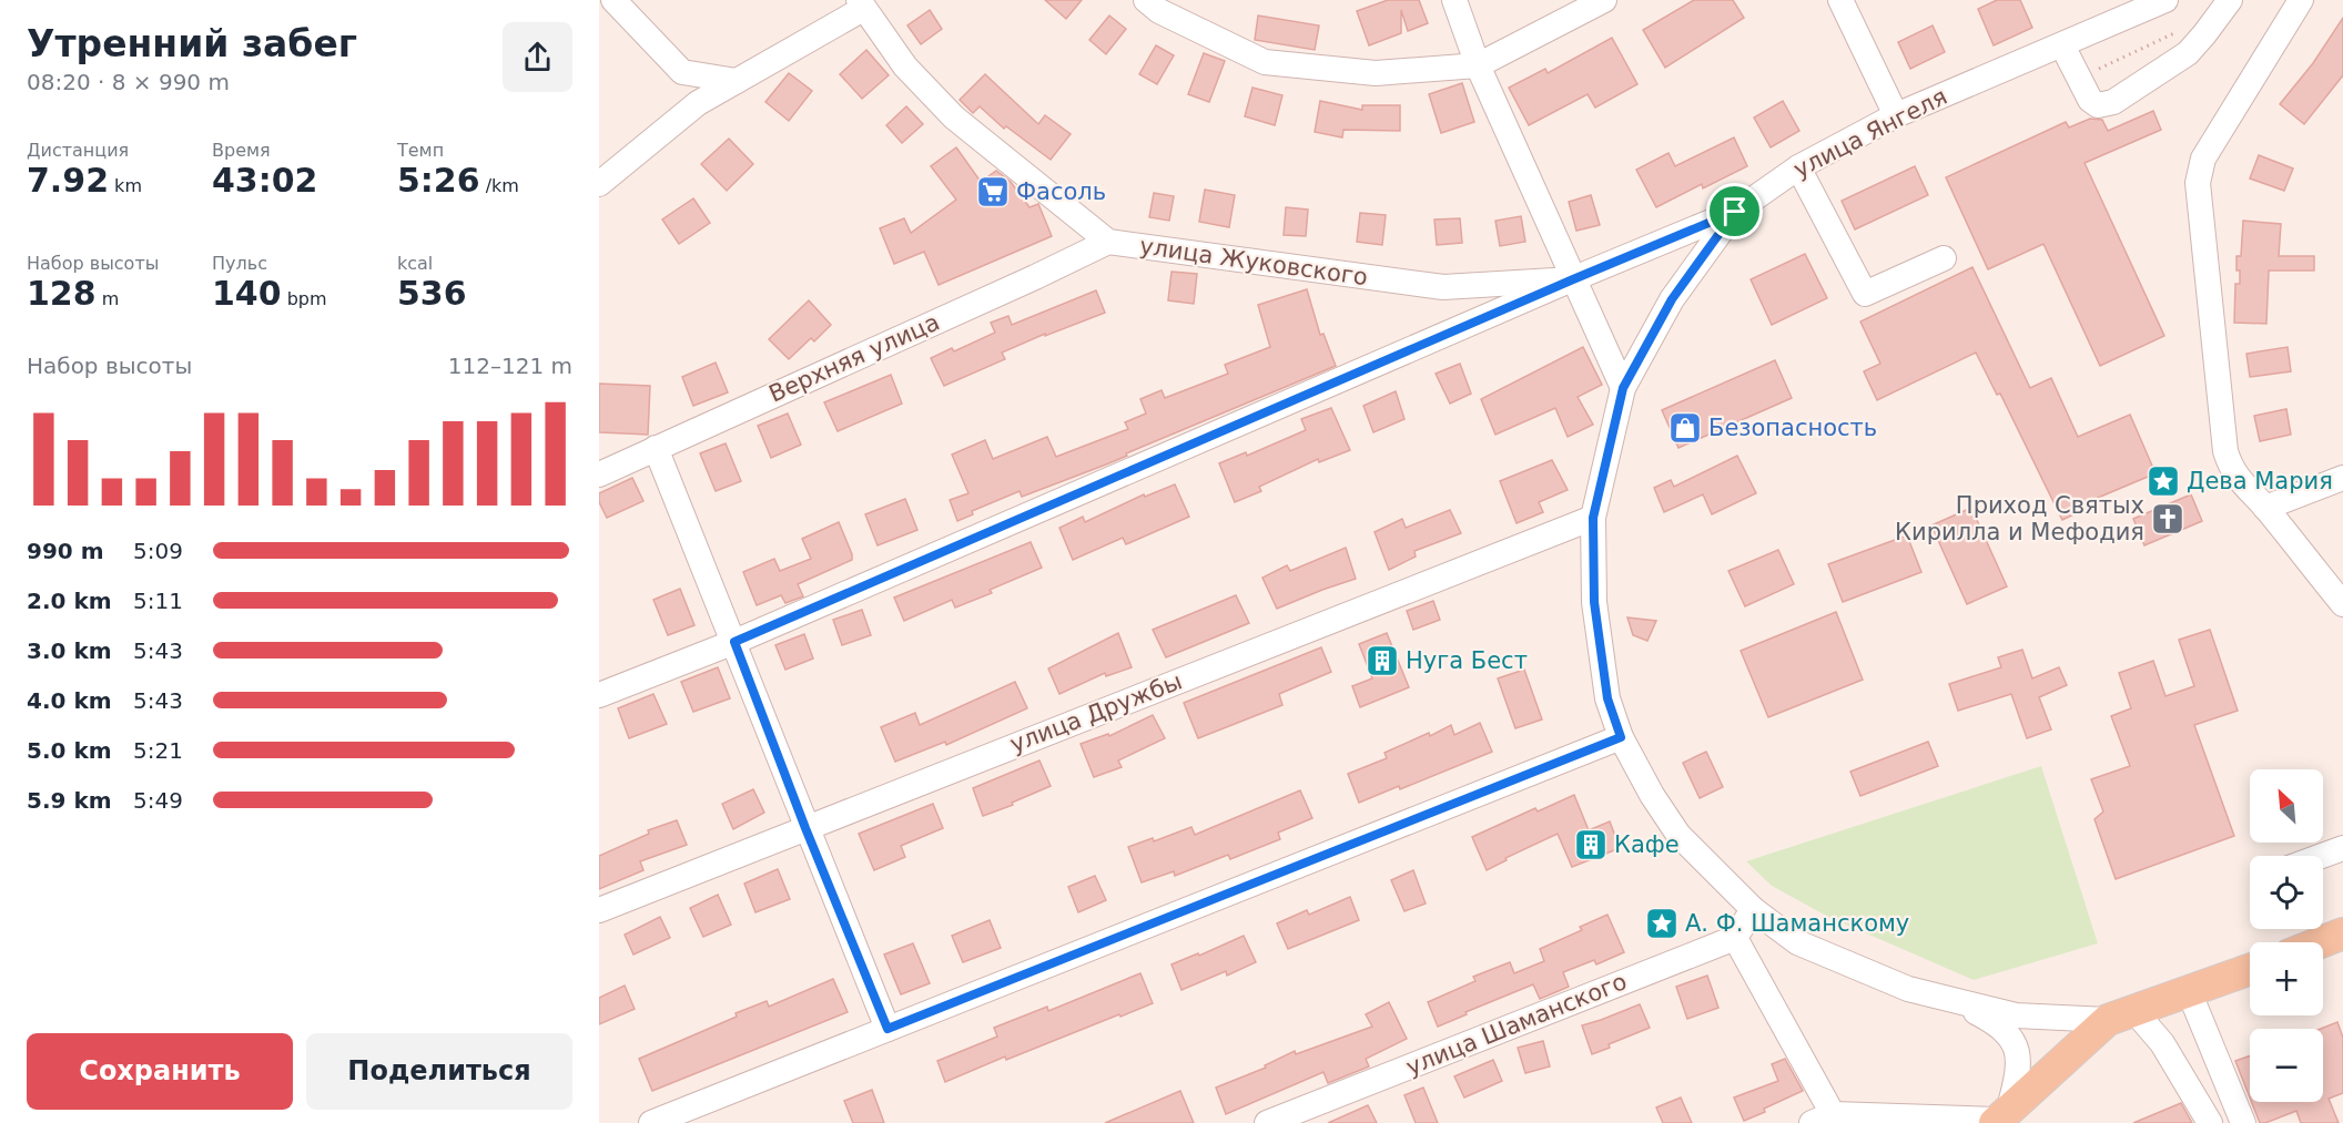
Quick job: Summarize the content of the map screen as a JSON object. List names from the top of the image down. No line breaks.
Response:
{"streets":{"main road":["улица Янгеля"],"street":["улица Жуковского","Верхняя улица","улица Дружбы","улица Шаманского"]},"crossings":[["улица Янгеля","улица Жуковского"],["улица Янгеля","улица Дружбы"],["улица Жуковского","Верхняя улица"]],"places":{"supermarket":["Фасоль"],"shop":["Безопасность"],"place":["Дева Мария","А. Ф. Шаманскому"],"church":["Приход Святых Кирилла и Мефодия"],"building":["Нуга Бест","Кафе"]},"north":"top left","page":{"heading":["Утренний забег","08:20 · 8 × 990 m"],"stats":[["Дистанция","7.92 km"],["Время","43:02"],["Темп","5:26 /km"],["Набор высоты","128 m"],["Пульс","140 bpm"],["kcal","536"]],"chart":["Набор высоты","112–121 m"],"list":[{"name":"990 m","note":"5:09"},{"name":"2.0 km","note":"5:11"},{"name":"3.0 km","note":"5:43"},{"name":"4.0 km","note":"5:43"},{"name":"5.0 km","note":"5:21"},{"name":"5.9 km","note":"5:49"}],"map_buttons":["+","−"],"buttons":["Сохранить","Поделиться"]}}
